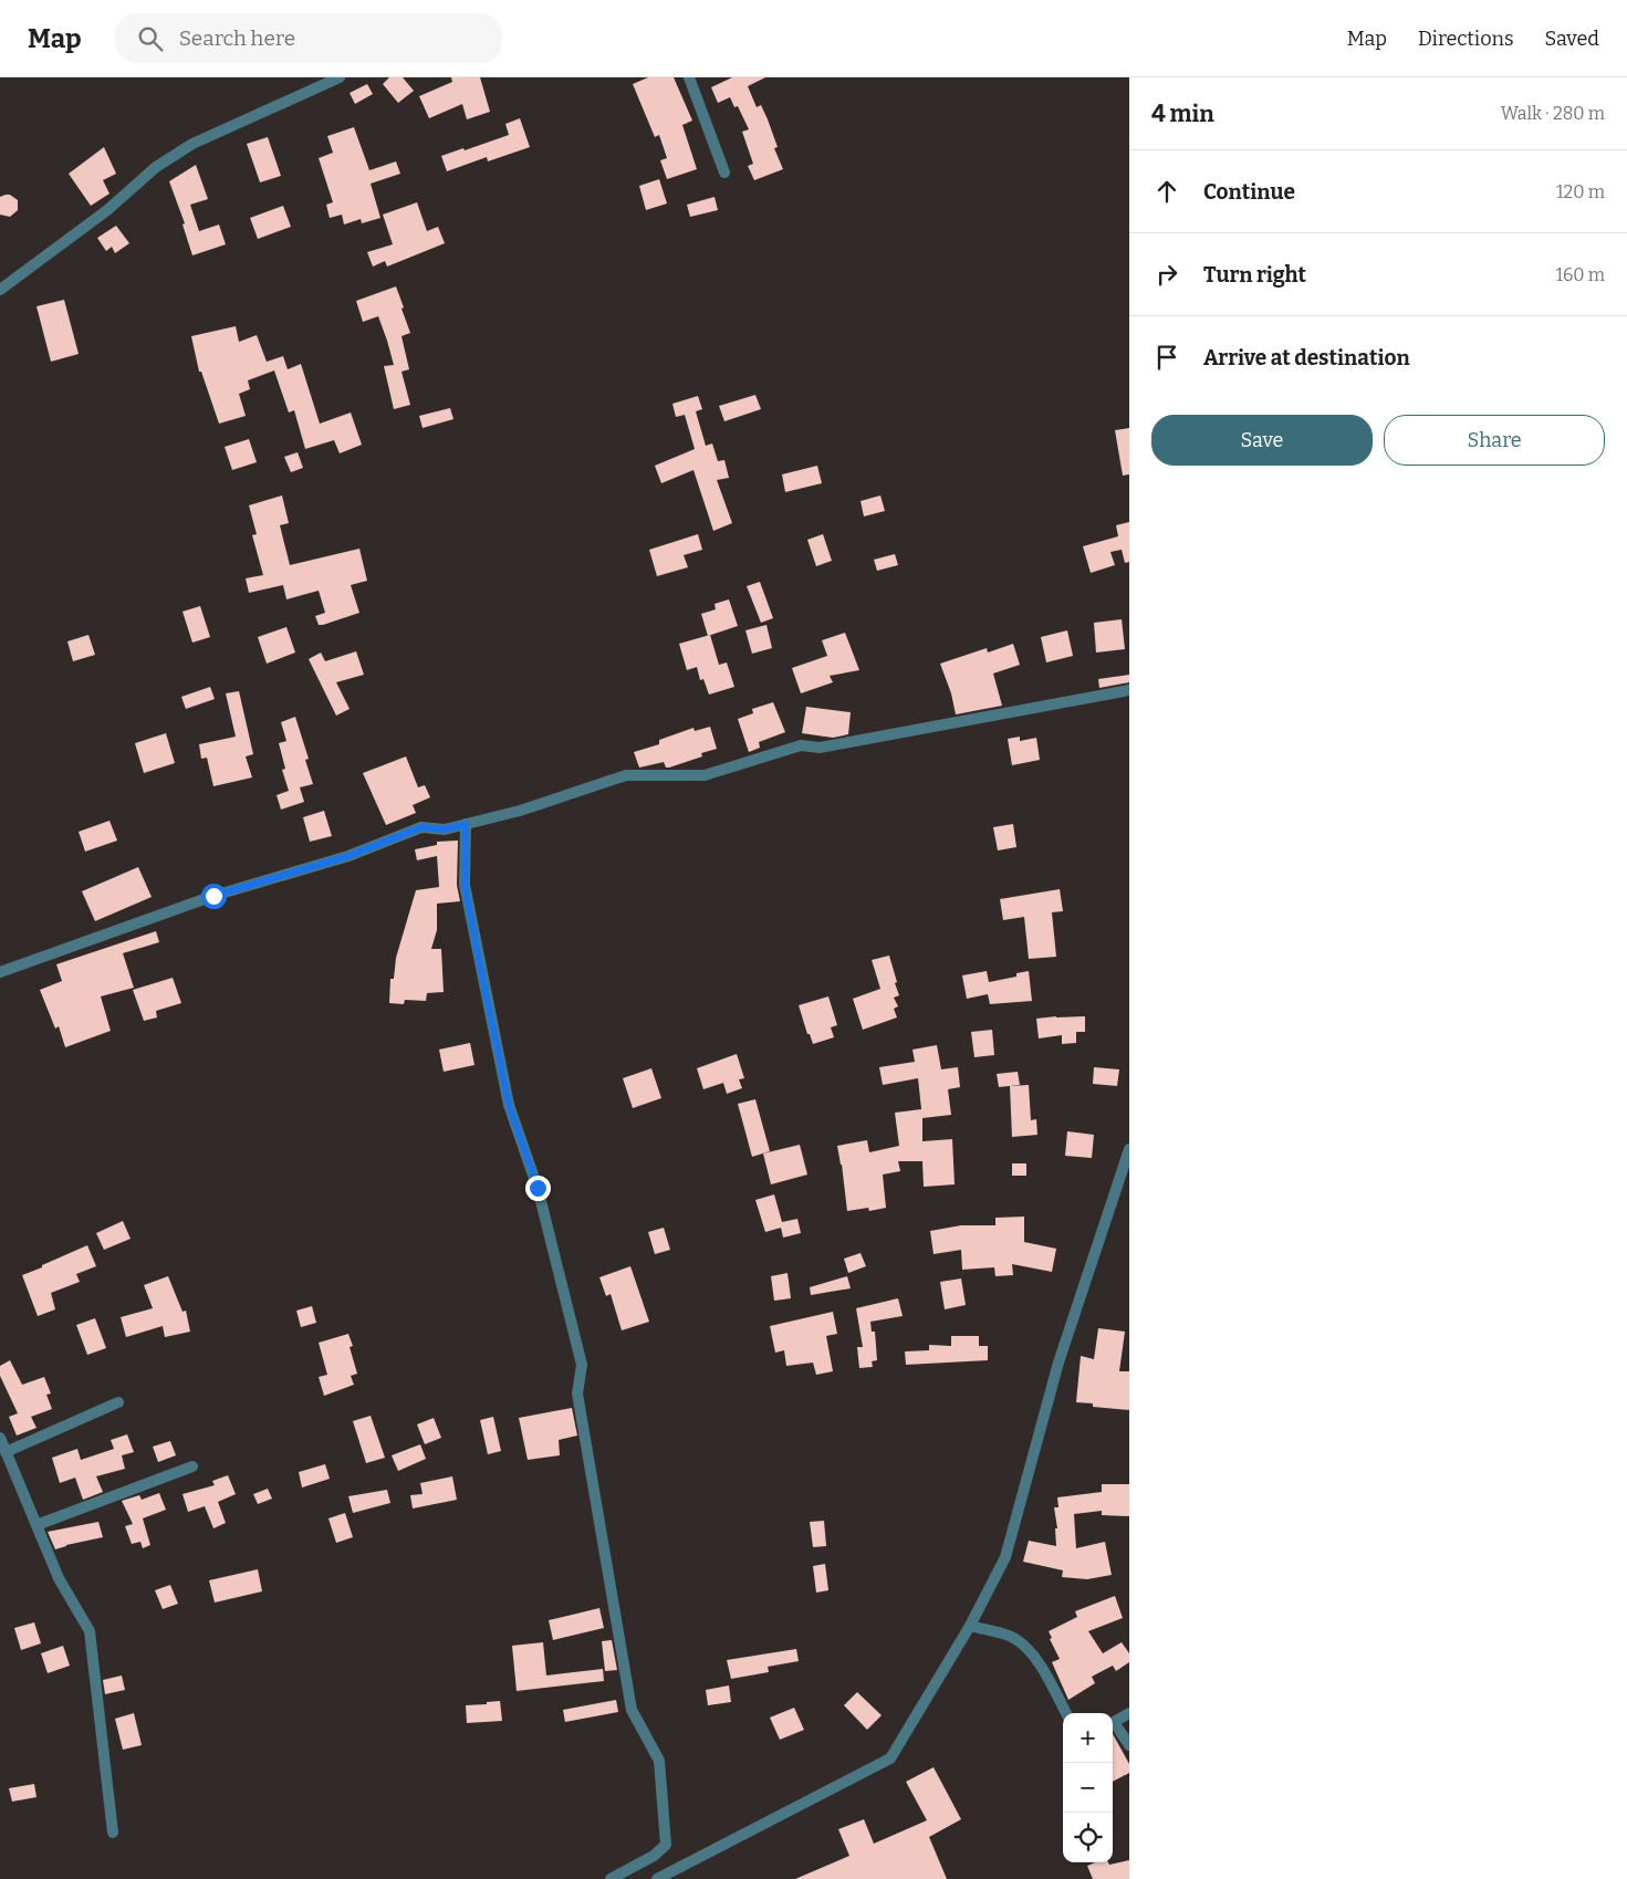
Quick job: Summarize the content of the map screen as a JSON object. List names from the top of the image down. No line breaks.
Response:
{"page":{"header":"Map","search":"Search here","nav":["Map","Directions","Saved"],"heading":["4 min","Walk · 280 m"],"list":[["Continue","120 m"],["Turn right","160 m"],"Arrive at destination"],"buttons":["Save","Share"],"map_buttons":["+","−"]}}
